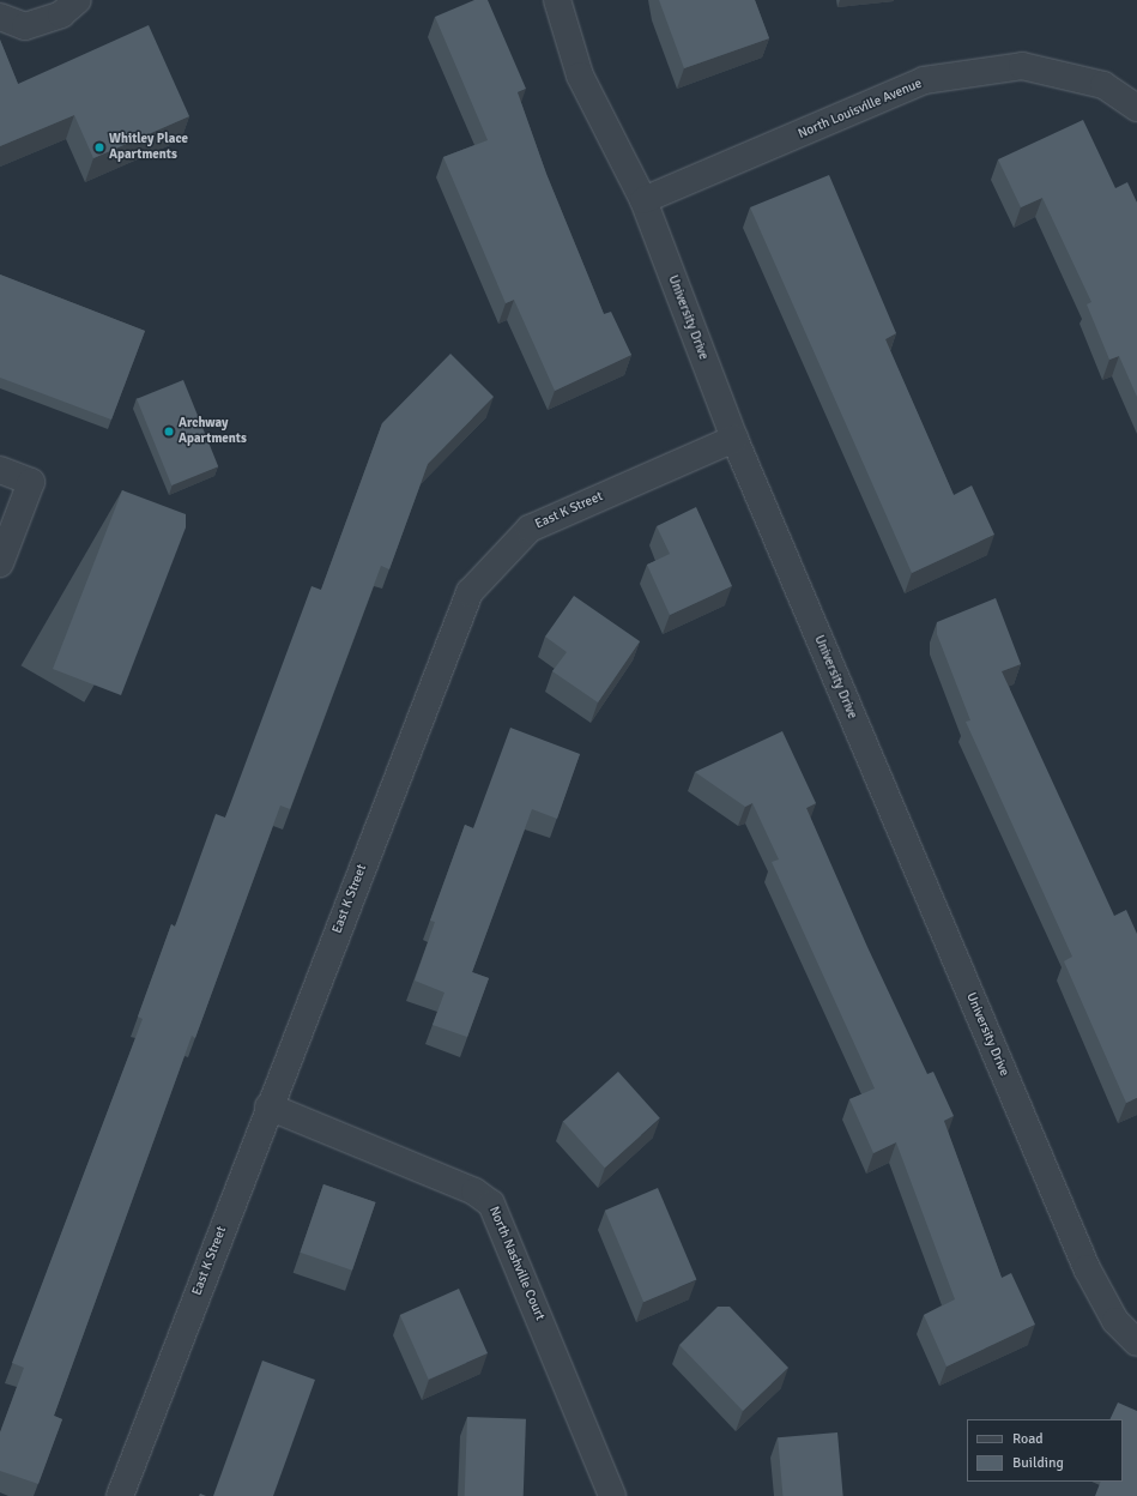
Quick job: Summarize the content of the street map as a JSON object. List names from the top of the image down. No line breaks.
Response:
{"streets":{"street":["North Louisville Avenue","University Drive","East K Street","North Nashville Court"]},"crossings":[["North Louisville Avenue","University Drive"],["University Drive","East K Street"],["East K Street","North Nashville Court"]],"places":["Whitley Place Apartments","Archway Apartments"],"legend":["Road","Building"]}
